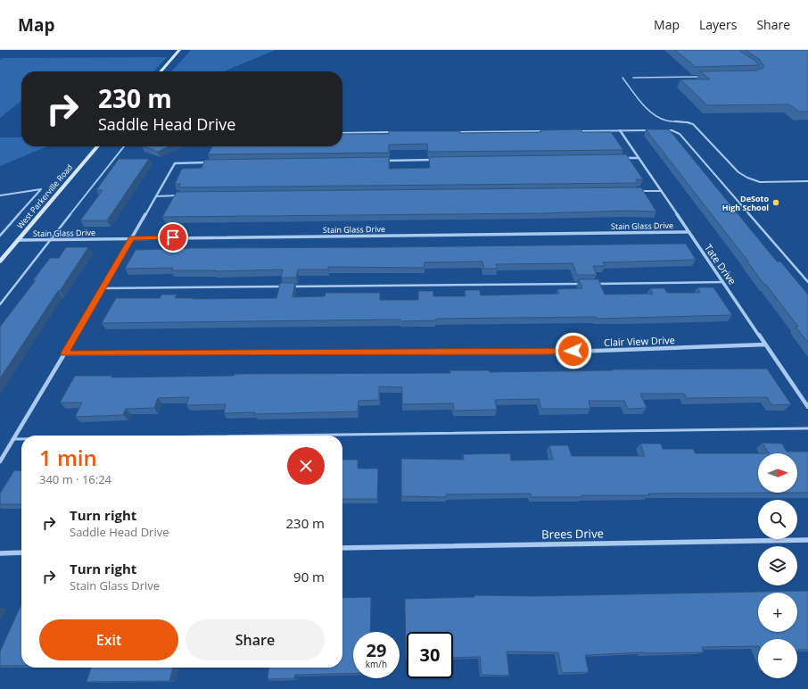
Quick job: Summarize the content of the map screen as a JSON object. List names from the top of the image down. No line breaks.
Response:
{"streets":{"main road":["West Parkerville Road"],"street":["Stain Glass Drive","Tate Drive","Clair View Drive","Brees Drive"]},"crossings":[["West Parkerville Road","Stain Glass Drive"],["Stain Glass Drive","Tate Drive"],["Tate Drive","Clair View Drive"]],"places":["DeSoto High School"],"north":"right","page":{"header":"Map","nav":["Map","Layers","Share"],"turn":["230 m","Saddle Head Drive"],"heading":["1 min","340 m · 16:24"],"map_buttons":["+","−"],"list":[{"name":"Turn right","note":"Saddle Head Drive","value":"230 m"},{"name":"Turn right","note":"Stain Glass Drive","value":"90 m"}],"buttons":["Exit","Share"],"speed":"29 km/h","limit":"30"}}
